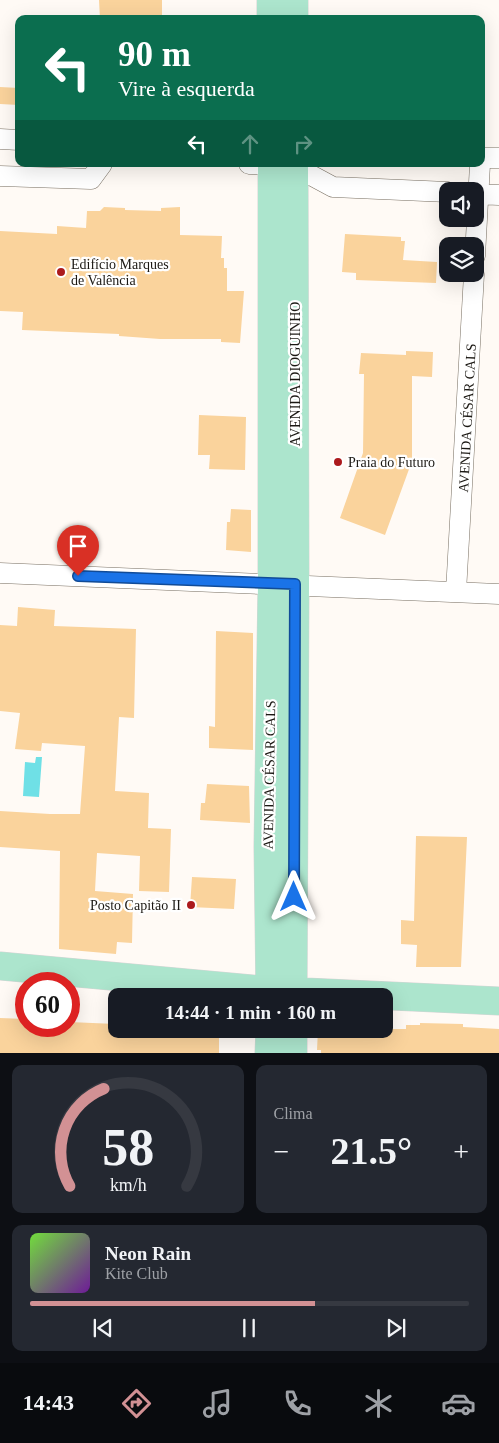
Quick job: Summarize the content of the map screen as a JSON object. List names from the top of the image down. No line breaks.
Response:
{"streets":{"main road":["AVENIDA DIOGUINHO","AVENIDA CÉSAR CALS"]},"crossings":[["AVENIDA DIOGUINHO","AVENIDA CÉSAR CALS"]],"places":["Edifício Marques de Valência","Praia do Futuro","Posto Capitão II"],"page":{"turn":["90 m","Vire à esquerda"],"limit":"60","trip":"14:44 · 1 min · 160 m","tile":"Clima","heat":["−","21.5°","+"],"song":["Neon Rain","Kite Club"],"tabs":"14:43","gauge":["58","km/h"]}}
